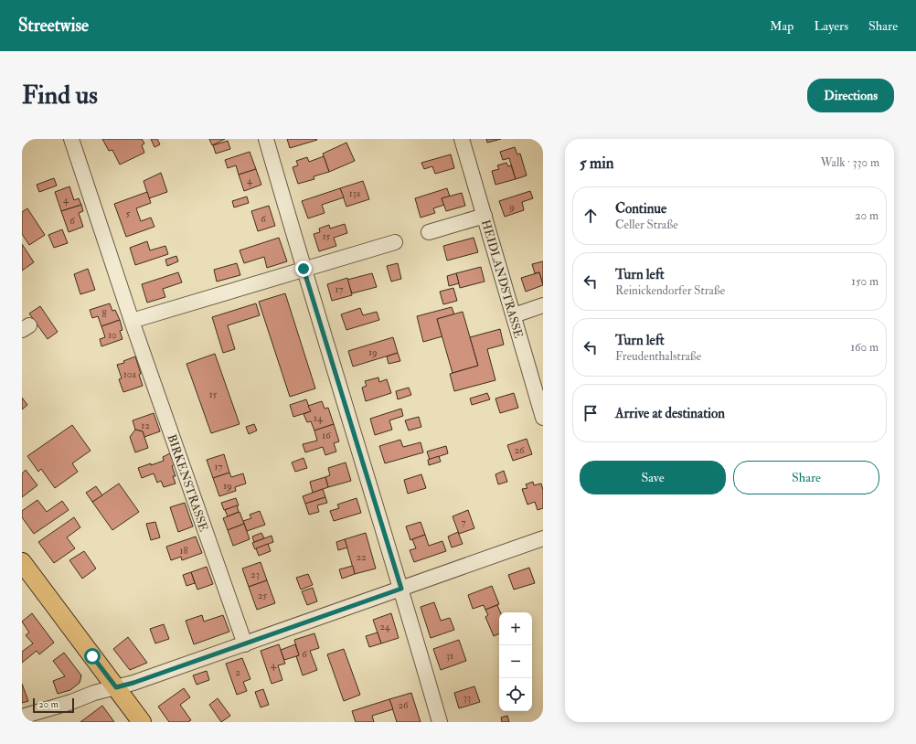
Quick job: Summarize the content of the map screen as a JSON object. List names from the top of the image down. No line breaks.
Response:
{"streets":{"street":["HEIDLANDSTRASSE","BIRKENSTRASSE"]},"house_numbers":["4","13a","4","9","5","6","6","15","17","8","10","19","10a","15","14","12","16","26","17","19","7","18","22","23","25","24","6","31","4","2","33","26"],"scale_bar":"20 m","page":{"header":"Streetwise","nav":["Map","Layers","Share"],"buttons":["Directions",["Save","Share"]],"title":"Find us","heading":["5 min","Walk · 330 m"],"list":[["Continue","Celler Straße","20 m"],["Turn left","Reinickendorfer Straße","150 m"],["Turn left","Freudenthalstraße","160 m"],"Arrive at destination"],"map_buttons":["+","−"],"scale":"20 m"}}
